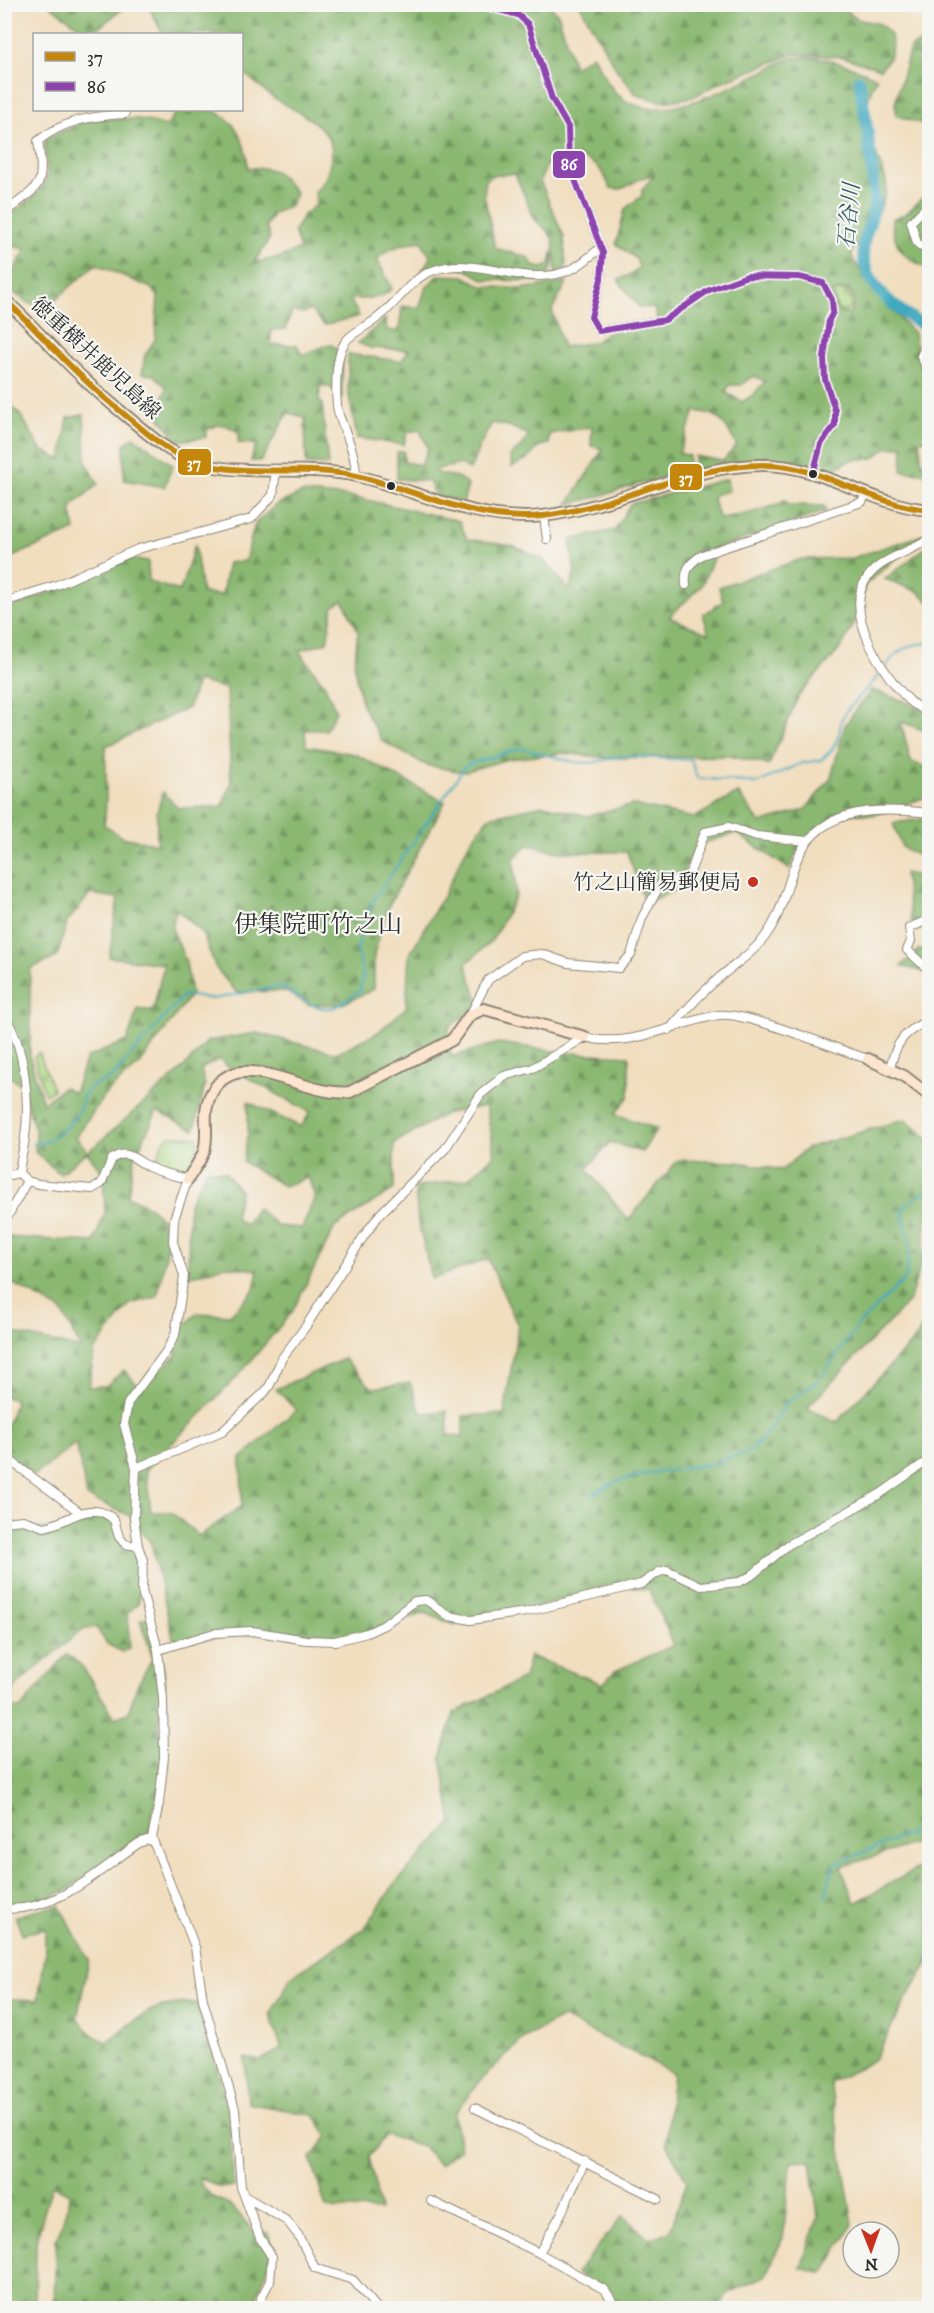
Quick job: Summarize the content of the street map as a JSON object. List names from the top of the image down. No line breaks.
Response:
{"streets":{"main road":["徳重横井鹿児島線"]},"districts":["伊集院町竹之山"],"water":["石谷川"],"places":["竹之山簡易郵便局"],"lines":["transit line 86","transit line 37"],"legend":["37","86"],"north":"bottom"}
